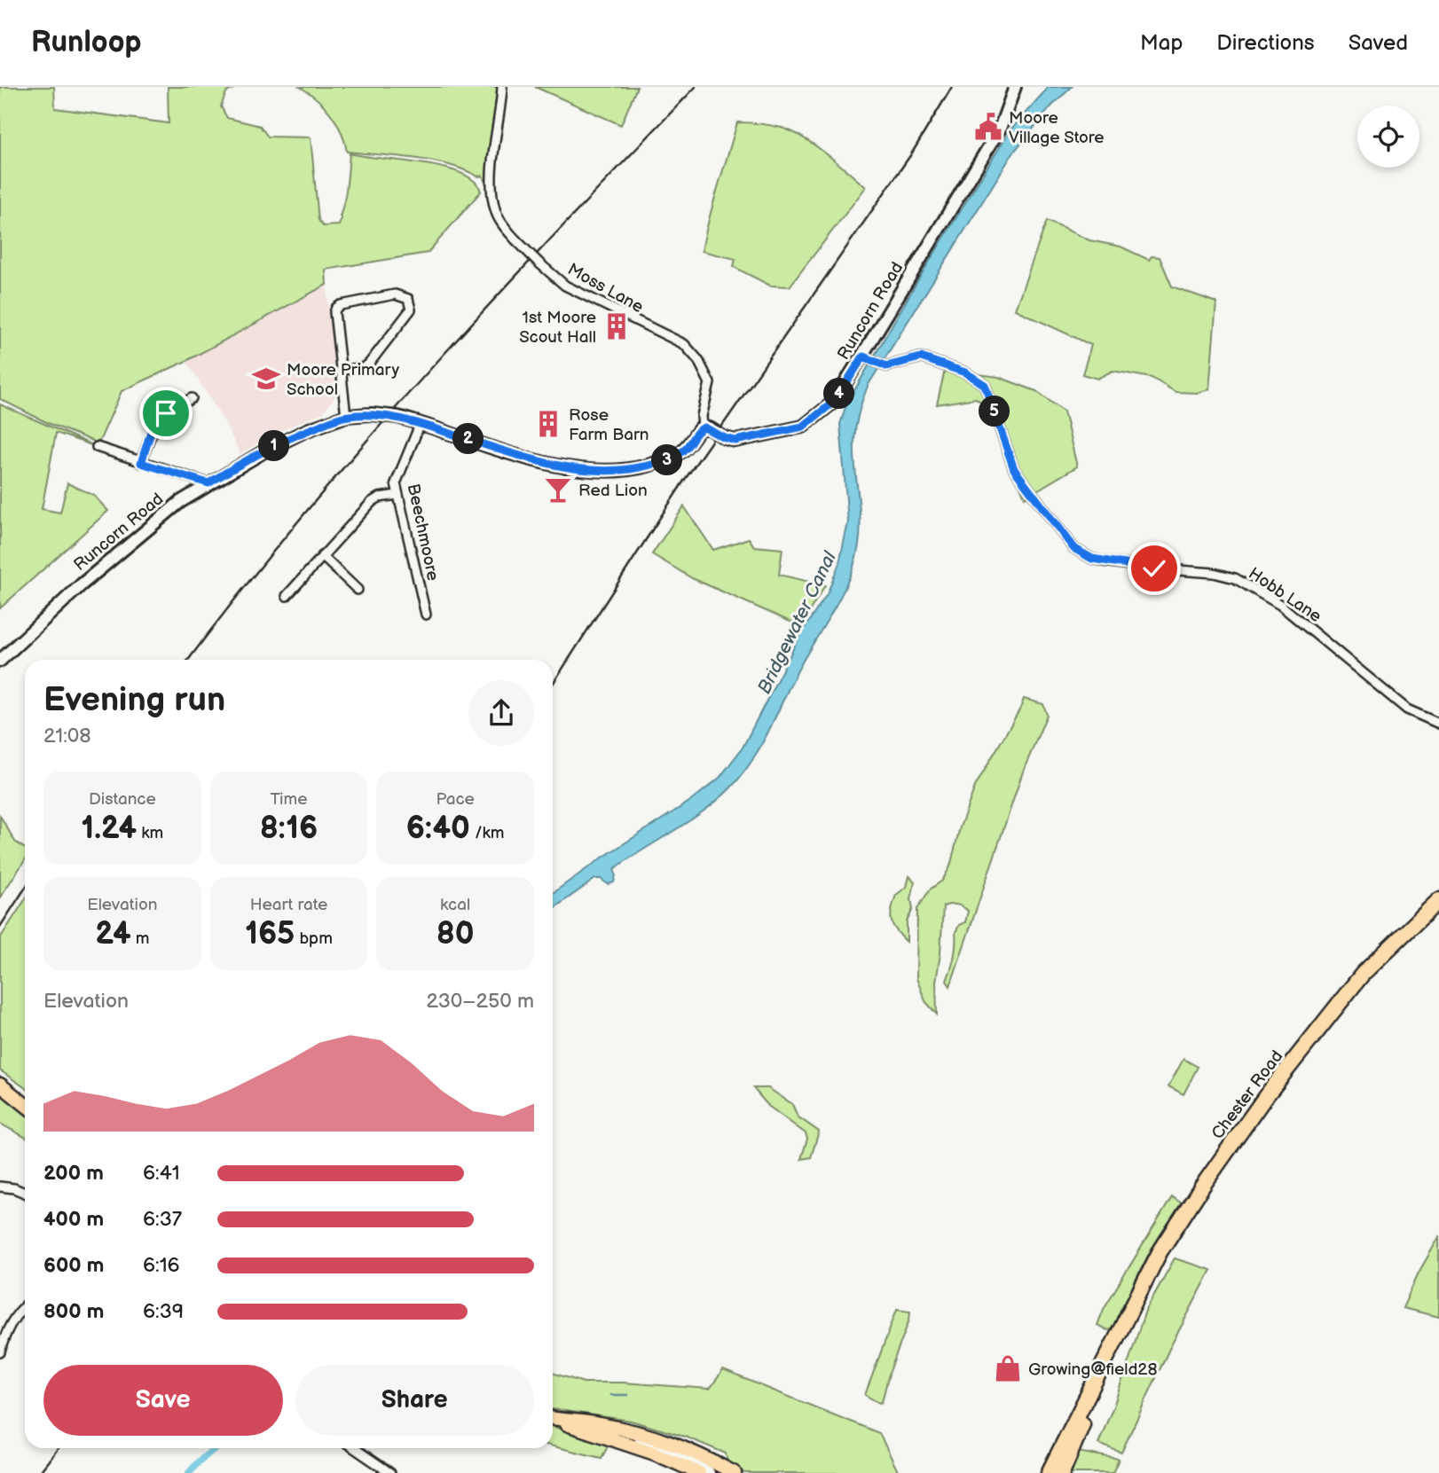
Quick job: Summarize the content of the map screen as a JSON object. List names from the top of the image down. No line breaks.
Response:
{"streets":{"highway":["Chester Road"],"street":["Moss Lane","Runcorn Road","Beechmoore","Hobb Lane"]},"crossings":[["Moss Lane","Runcorn Road"],["Runcorn Road","Beechmoore"],["Runcorn Road","Hobb Lane"]],"water":["Bridgewater Canal"],"places":{"public building":["Moore Village Store"],"building":["1st Moore Scout Hall","Rose Farm Barn"],"school or university":["Moore Primary School"],"bar":["Red Lion"],"shop":["Growing@field28"]},"page":{"header":"Runloop","nav":["Map","Directions","Saved"],"pins":["4","5","2","1","3"],"heading":["Evening run","21:08"],"stats":[["Distance","1.24 km"],["Time","8:16"],["Pace","6:40 /km"],["Elevation","24 m"],["Heart rate","165 bpm"],["kcal","80"]],"chart":["Elevation","230–250 m"],"list":[{"name":"200 m","note":"6:41"},{"name":"400 m","note":"6:37"},{"name":"600 m","note":"6:16"},{"name":"800 m","note":"6:39"}],"buttons":["Save","Share"]}}
